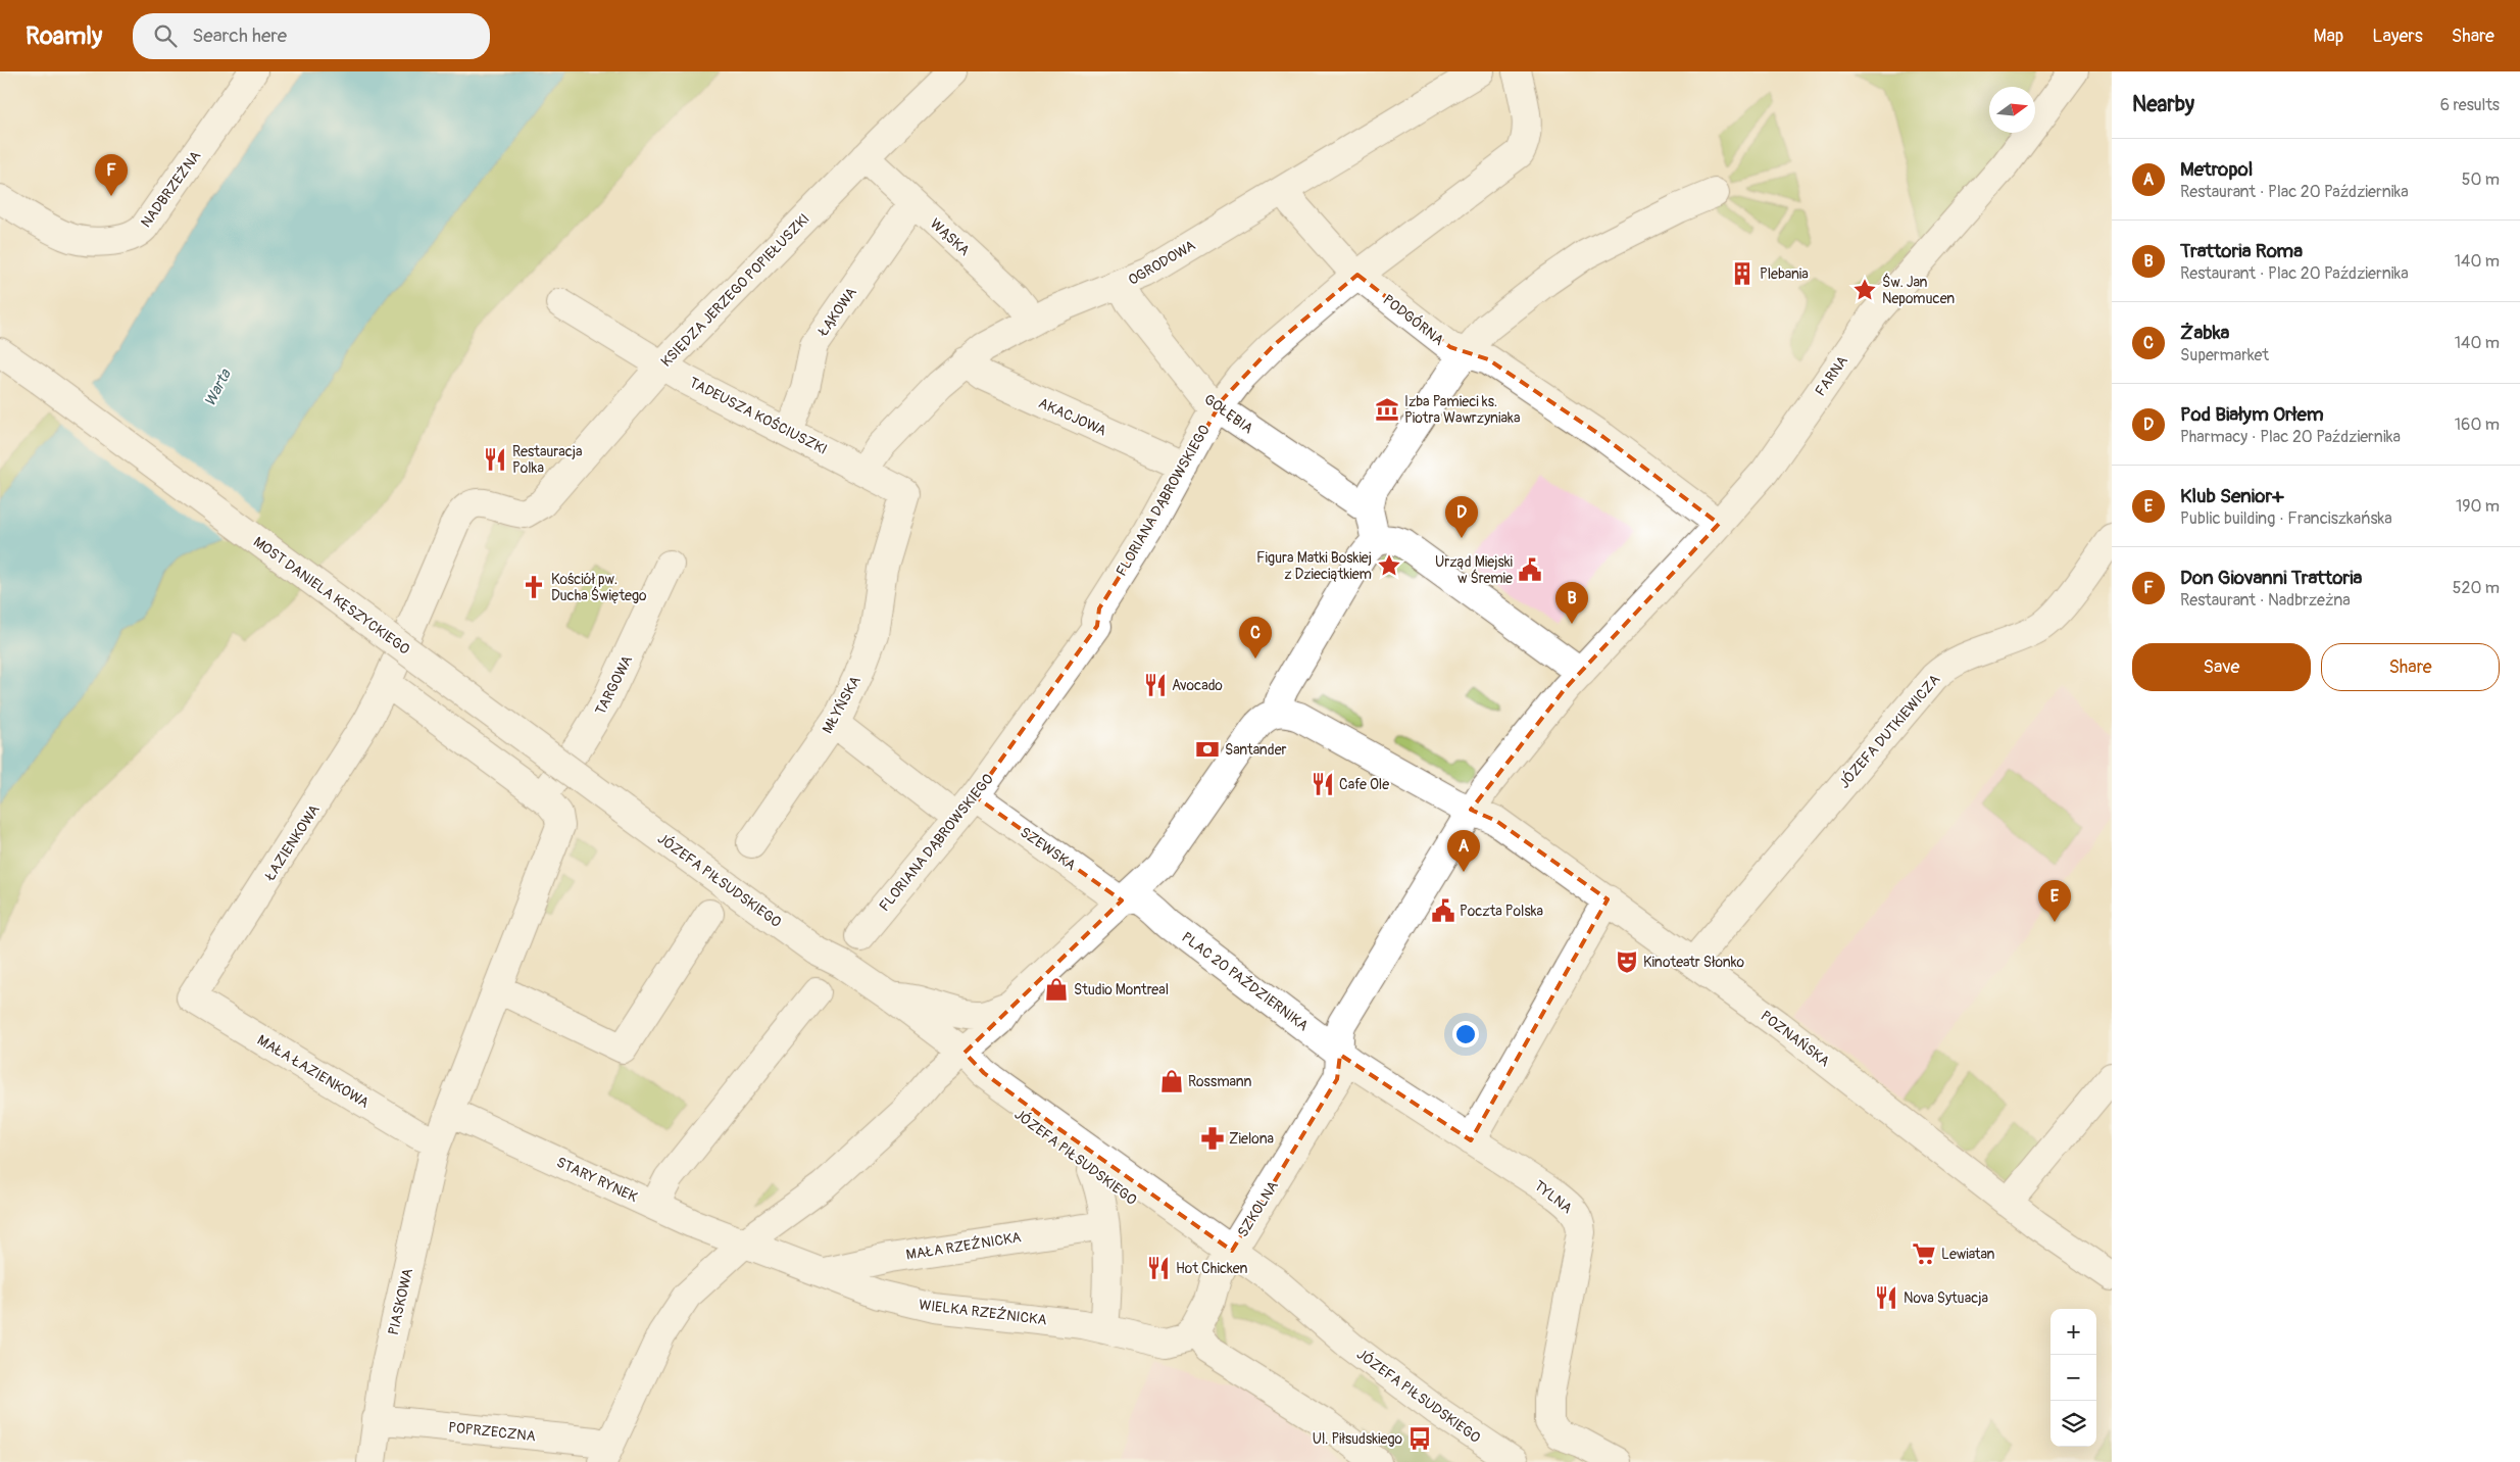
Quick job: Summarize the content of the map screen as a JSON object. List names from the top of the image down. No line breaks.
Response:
{"streets":{"street":["NADBRZEŻNA","WĄSKA","OGRODOWA","KSIĘDZA JERZEGO POPIEŁUSZKI","ŁĄKOWA","PODGÓRNA","FARNA","GOŁĘBIA","TADEUSZA KOŚCIUSZKI","AKACJOWA","FLORIANA DĄBROWSKIEGO","MOST DANIELA KĘSZYCKIEGO","TARGOWA","MŁYŃSKA","JÓZEFA DUTKIEWICZA","ŁAZIENKOWA","SZEWSKA","JÓZEFA PIŁSUDSKIEGO","PLAC 20 PAŹDZIERNIKA","POZNAŃSKA","MAŁA ŁAZIENKOWA","STARY RYNEK","TYLNA","SZKOLNA","MAŁA RZEŹNICKA","PIASKOWA","WIELKA RZEŹNICKA","POPRZECZNA"]},"crossings":[["WĄSKA","OGRODOWA"],["WĄSKA","KSIĘDZA JERZEGO POPIEŁUSZKI"],["WĄSKA","ŁĄKOWA"],["OGRODOWA","PODGÓRNA"],["OGRODOWA","GOŁĘBIA"],["OGRODOWA","TADEUSZA KOŚCIUSZKI"],["OGRODOWA","AKACJOWA"],["KSIĘDZA JERZEGO POPIEŁUSZKI","TADEUSZA KOŚCIUSZKI"],["KSIĘDZA JERZEGO POPIEŁUSZKI","ŁAZIENKOWA"],["ŁĄKOWA","TADEUSZA KOŚCIUSZKI"],["PODGÓRNA","FARNA"],["PODGÓRNA","FLORIANA DĄBROWSKIEGO"],["GOŁĘBIA","FLORIANA DĄBROWSKIEGO"],["TADEUSZA KOŚCIUSZKI","MŁYŃSKA"],["AKACJOWA","FLORIANA DĄBROWSKIEGO"],["FLORIANA DĄBROWSKIEGO","SZEWSKA"],["MOST DANIELA KĘSZYCKIEGO","JÓZEFA PIŁSUDSKIEGO"],["JÓZEFA DUTKIEWICZA","POZNAŃSKA"],["ŁAZIENKOWA","MAŁA ŁAZIENKOWA"],["SZEWSKA","PLAC 20 PAŹDZIERNIKA"],["JÓZEFA PIŁSUDSKIEGO","SZKOLNA"],["PLAC 20 PAŹDZIERNIKA","TYLNA"],["PLAC 20 PAŹDZIERNIKA","SZKOLNA"],["MAŁA ŁAZIENKOWA","PIASKOWA"],["STARY RYNEK","WIELKA RZEŹNICKA"],["TYLNA","SZKOLNA"],["SZKOLNA","WIELKA RZEŹNICKA"],["MAŁA RZEŹNICKA","WIELKA RZEŹNICKA"],["PIASKOWA","POPRZECZNA"]],"water":["Warta"],"places":{"building":["Plebania"],"place":["Św. Jan Nepomucen","Figura Matki Boskiej z Dzieciątkiem"],"museum":["Izba Pamieci ks. Piotra Wawrzyniaka"],"restaurant":["Restauracja Polka","Avocado","Cafe Ole","Hot Chicken","Nova Sytuacja"],"public building":["Urząd Miejski w Śremie","Poczta Polska"],"church":["Kościół pw. Ducha Świętego"],"bank":["Santander"],"theatre":["Kinoteatr Słonko"],"shop":["Studio Montreal","Rossmann"],"pharmacy":["Zielona"],"supermarket":["Lewiatan"],"bus stop":["Ul. Piłsudskiego"]},"north":"right","page":{"header":"Roamly","search":"Search here","nav":["Map","Layers","Share"],"heading":["Nearby","6 results"],"list":[{"mark":"A","name":"Metropol","note":"Restaurant · Plac 20 Października","value":"50 m"},{"mark":"B","name":"Trattoria Roma","note":"Restaurant · Plac 20 Października","value":"140 m"},{"mark":"C","name":"Żabka","note":"Supermarket","value":"140 m"},{"mark":"D","name":"Pod Białym Orłem","note":"Pharmacy · Plac 20 Października","value":"160 m"},{"mark":"E","name":"Klub Senior+","note":"Public building · Franciszkańska","value":"190 m"},{"mark":"F","name":"Don Giovanni Trattoria","note":"Restaurant · Nadbrzeżna","value":"520 m"}],"pins":["F","D","B","C","A","E"],"buttons":["Save","Share"],"map_buttons":["+","−"]}}
